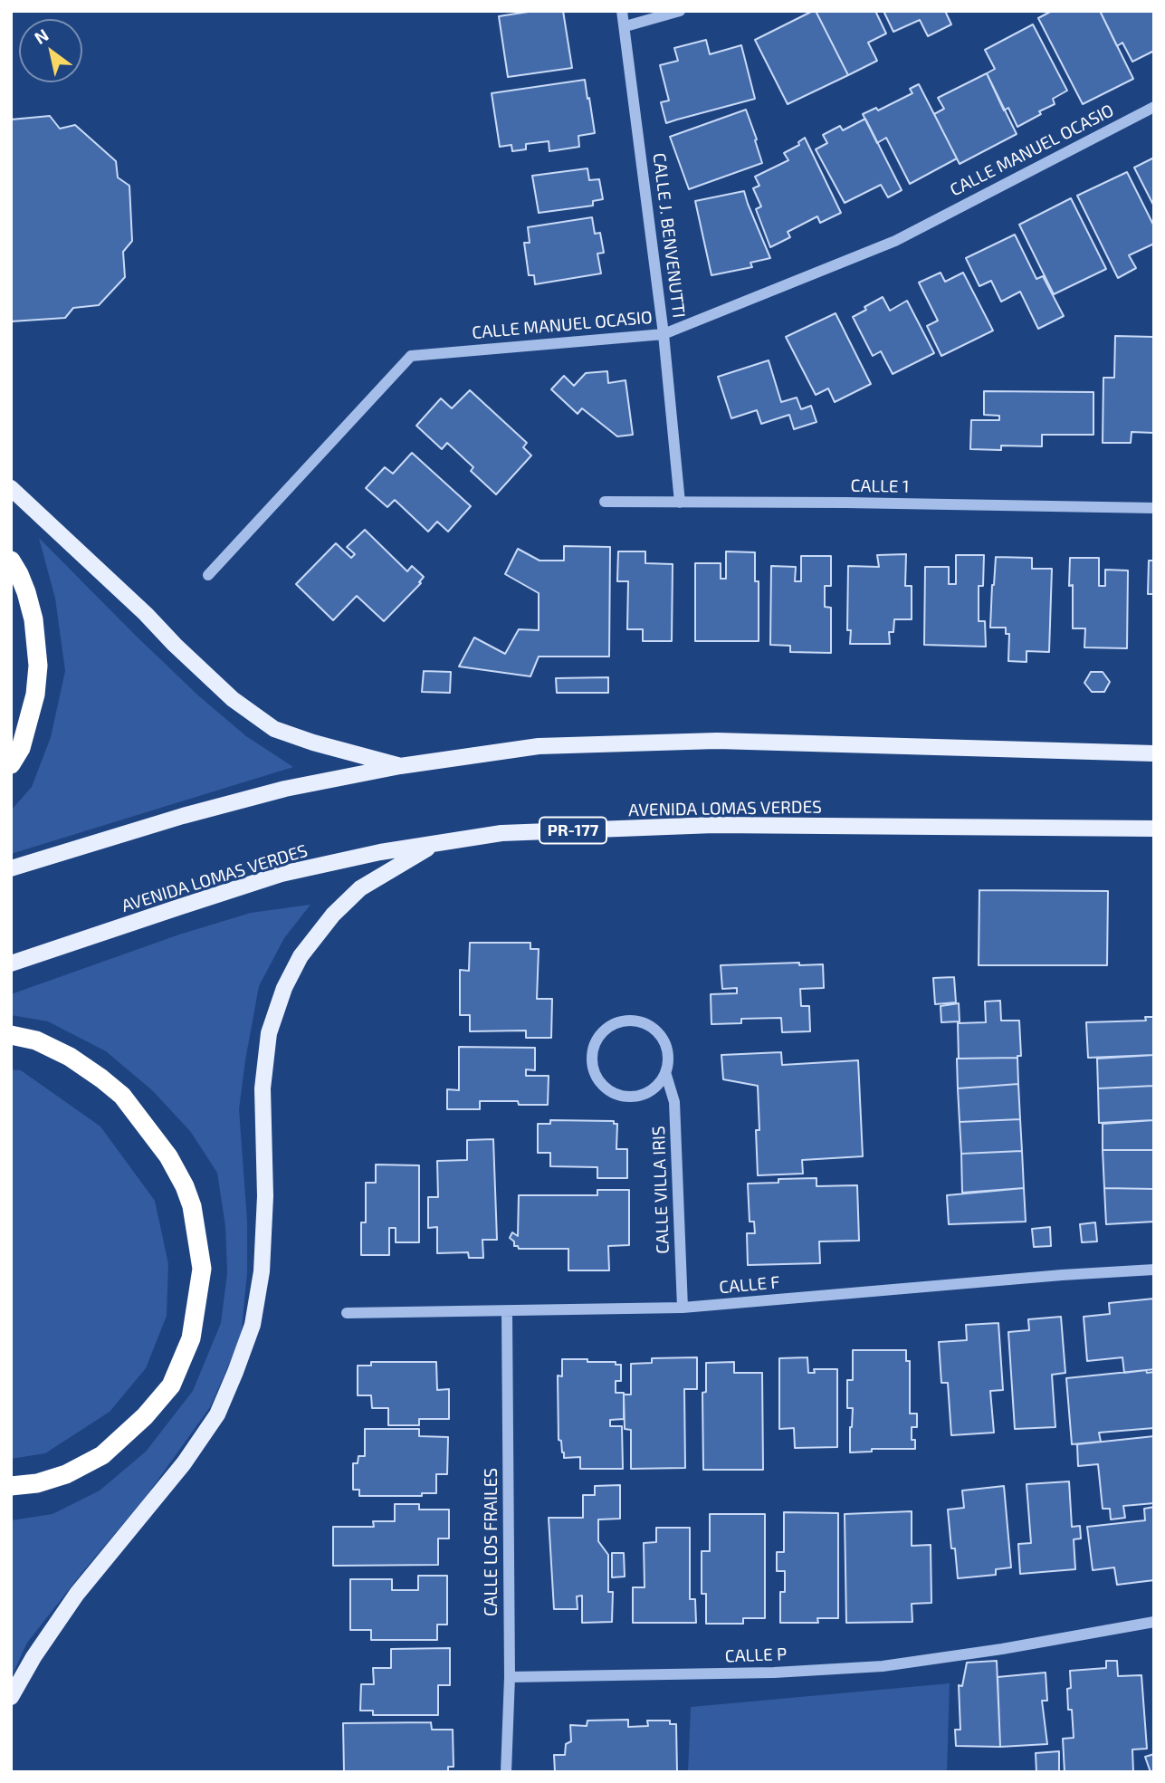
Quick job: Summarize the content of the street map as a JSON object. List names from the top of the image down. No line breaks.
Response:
{"streets":{"main road":["AVENIDA LOMAS VERDES","PR-177"],"street":["CALLE MANUEL OCASIO","CALLE J. BENVENUTTI","CALLE 1","CALLE VILLA IRIS","CALLE F","CALLE LOS FRAILES","CALLE P"]},"crossings":[["CALLE MANUEL OCASIO","CALLE J. BENVENUTTI"],["CALLE J. BENVENUTTI","CALLE 1"],["CALLE VILLA IRIS","CALLE F"],["CALLE F","CALLE LOS FRAILES"],["CALLE LOS FRAILES","CALLE P"]],"north":"top left"}
